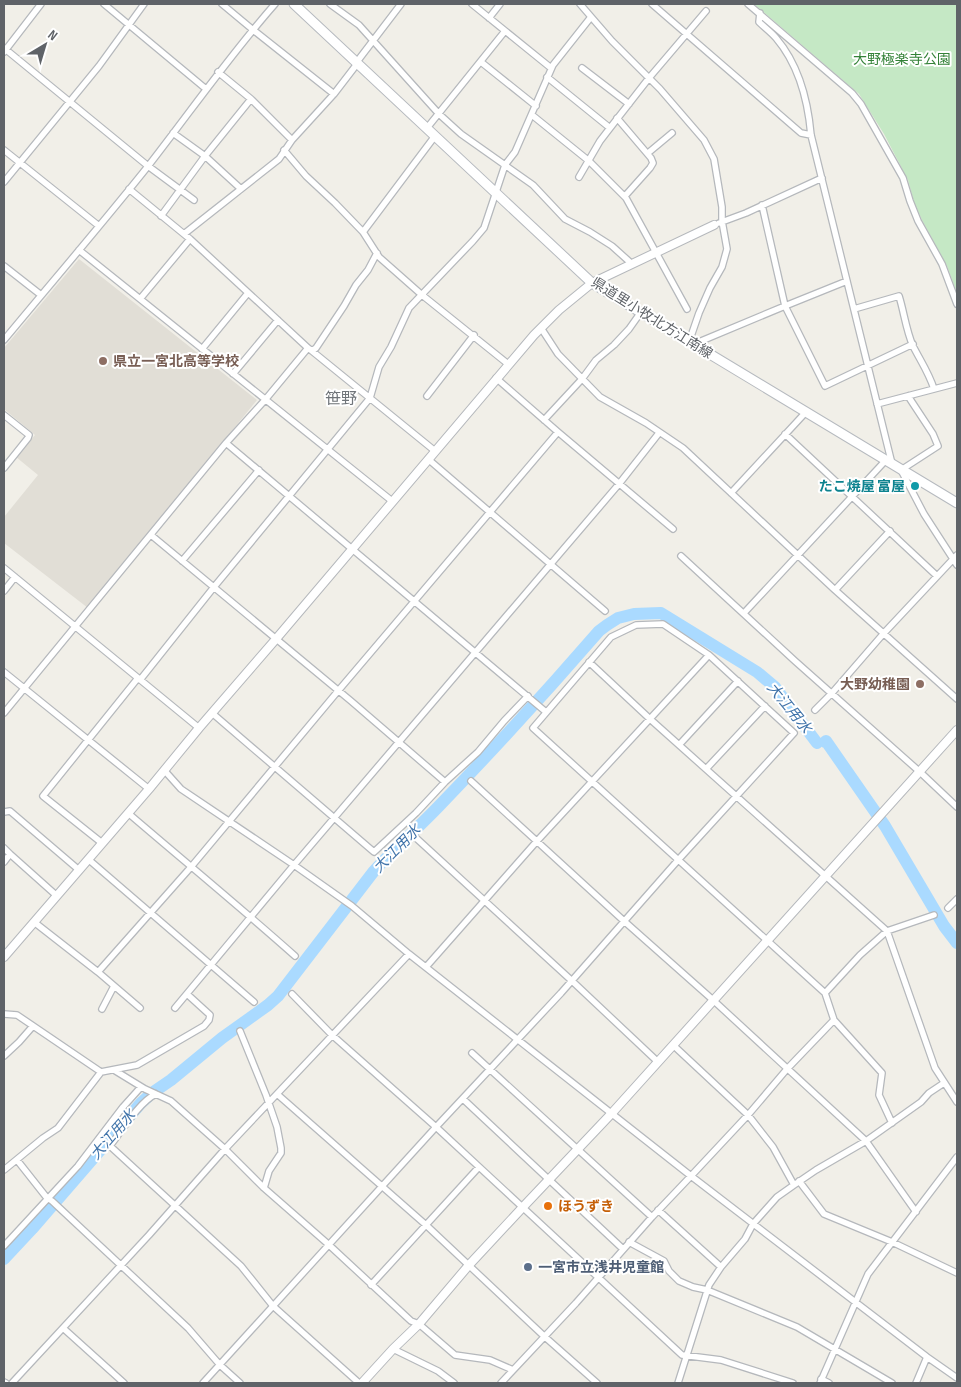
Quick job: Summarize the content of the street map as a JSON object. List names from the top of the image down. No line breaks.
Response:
{"streets":{"main road":["県道里小牧北方江南線"]},"districts":["笹野"],"water":["大江用水"],"parks":["大野極楽寺公園"],"places":["県立一宮北高等学校","たこ焼屋 富屋","大野幼稚園","ほうずき","一宮市立浅井児童館"],"north":"top right"}
